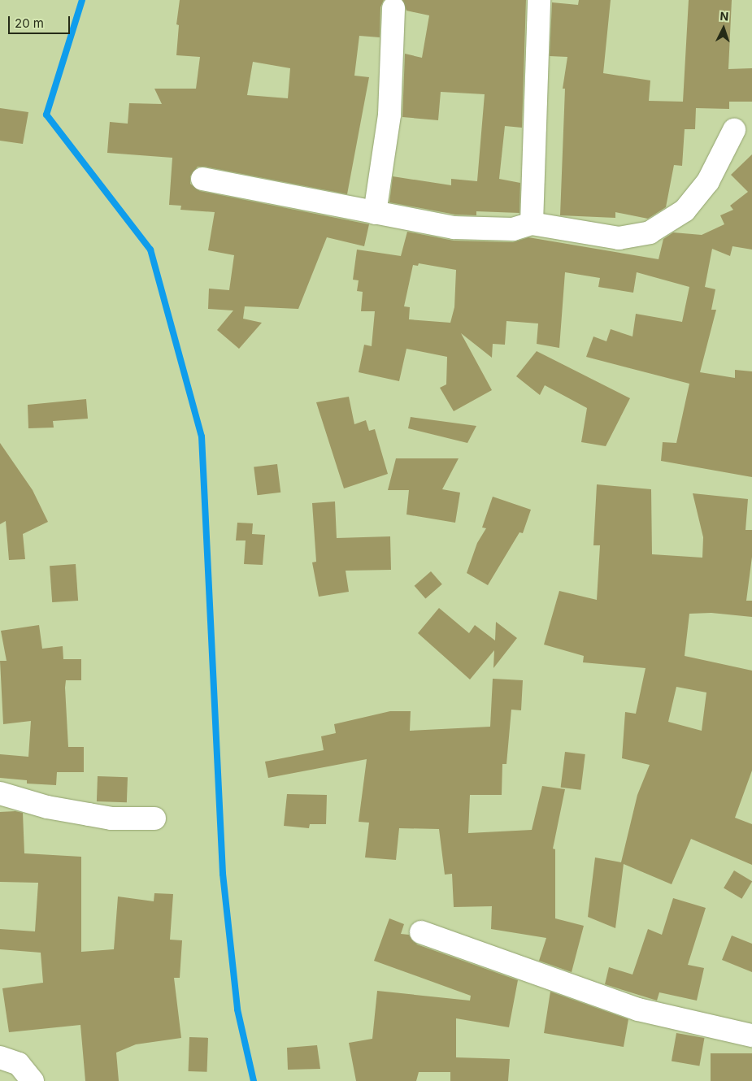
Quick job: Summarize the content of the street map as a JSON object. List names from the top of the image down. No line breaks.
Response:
{"scale_bar":"20 m","north":"top"}
